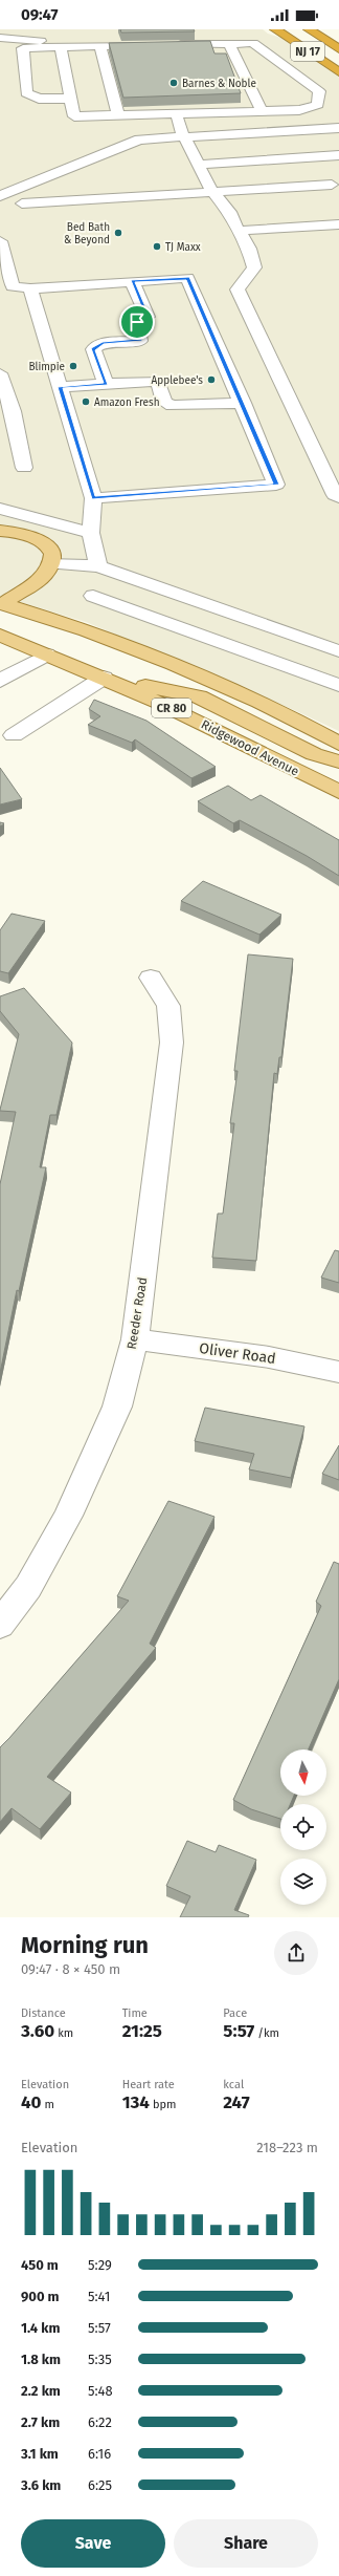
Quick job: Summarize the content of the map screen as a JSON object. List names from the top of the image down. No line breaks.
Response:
{"streets":{"highway":["NJ 17"],"main road":["CR 80","Ridgewood Avenue"],"street":["Reeder Road","Oliver Road"]},"crossings":[["Reeder Road","Oliver Road"]],"places":["Barnes & Noble","Bed Bath & Beyond","TJ Maxx","Blimpie","Applebee's","Amazon Fresh"],"north":"bottom","page":{"status":"09:47","heading":["Morning run","09:47 · 8 × 450 m"],"stats":[["Distance","3.60 km"],["Time","21:25"],["Pace","5:57 /km"],["Elevation","40 m"],["Heart rate","134 bpm"],["kcal","247"]],"chart":["Elevation","218–223 m"],"list":[{"name":"450 m","note":"5:29"},{"name":"900 m","note":"5:41"},{"name":"1.4 km","note":"5:57"},{"name":"1.8 km","note":"5:35"},{"name":"2.2 km","note":"5:48"},{"name":"2.7 km","note":"6:22"},{"name":"3.1 km","note":"6:16"},{"name":"3.6 km","note":"6:25"}],"buttons":["Save","Share"]}}
